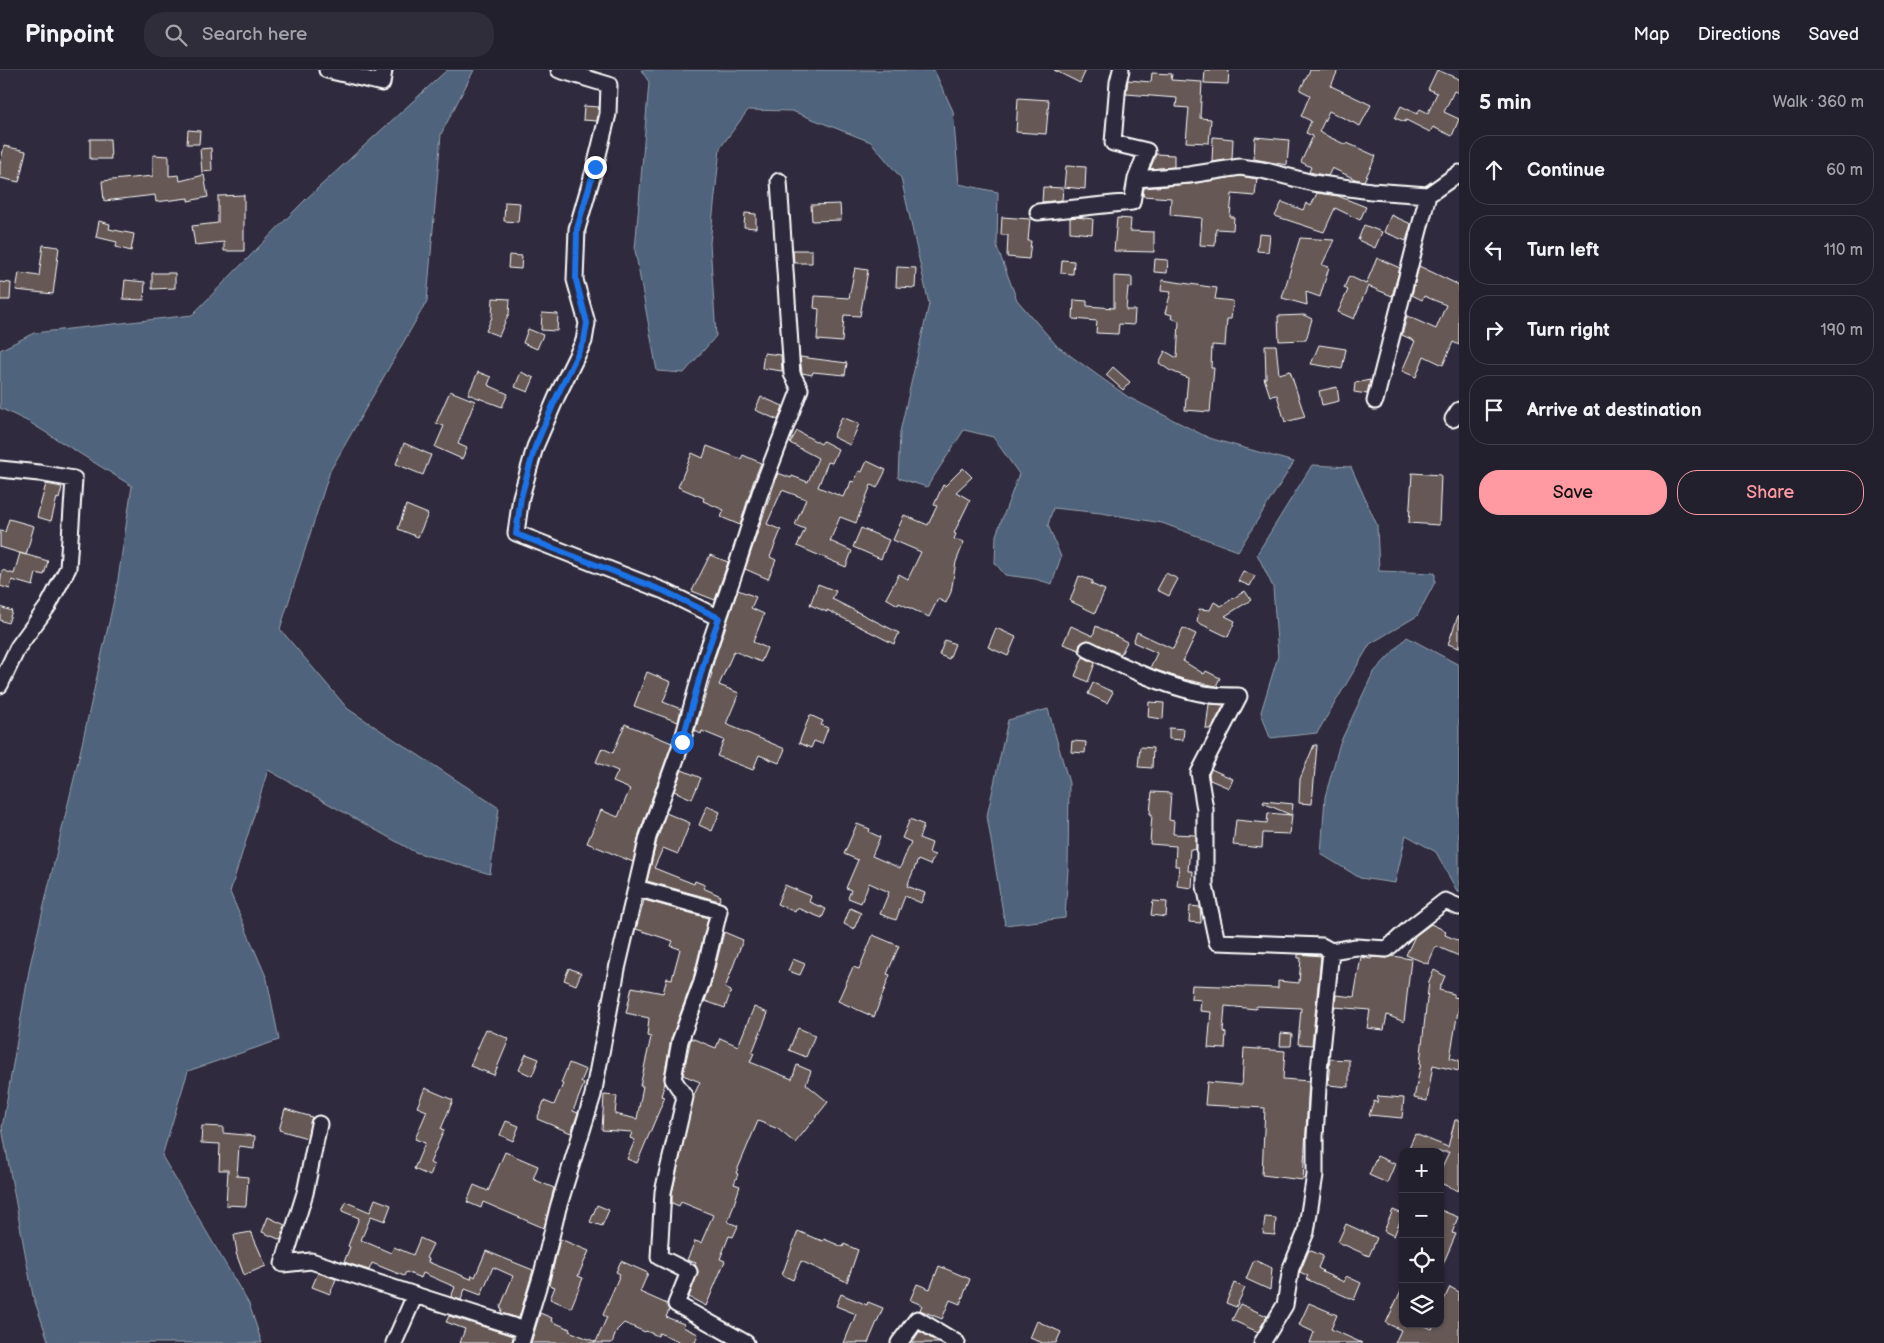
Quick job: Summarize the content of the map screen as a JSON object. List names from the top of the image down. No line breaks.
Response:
{"page":{"header":"Pinpoint","search":"Search here","nav":["Map","Directions","Saved"],"heading":["5 min","Walk · 360 m"],"list":[["Continue","60 m"],["Turn left","110 m"],["Turn right","190 m"],"Arrive at destination"],"buttons":["Save","Share"],"map_buttons":["+","−"]}}
